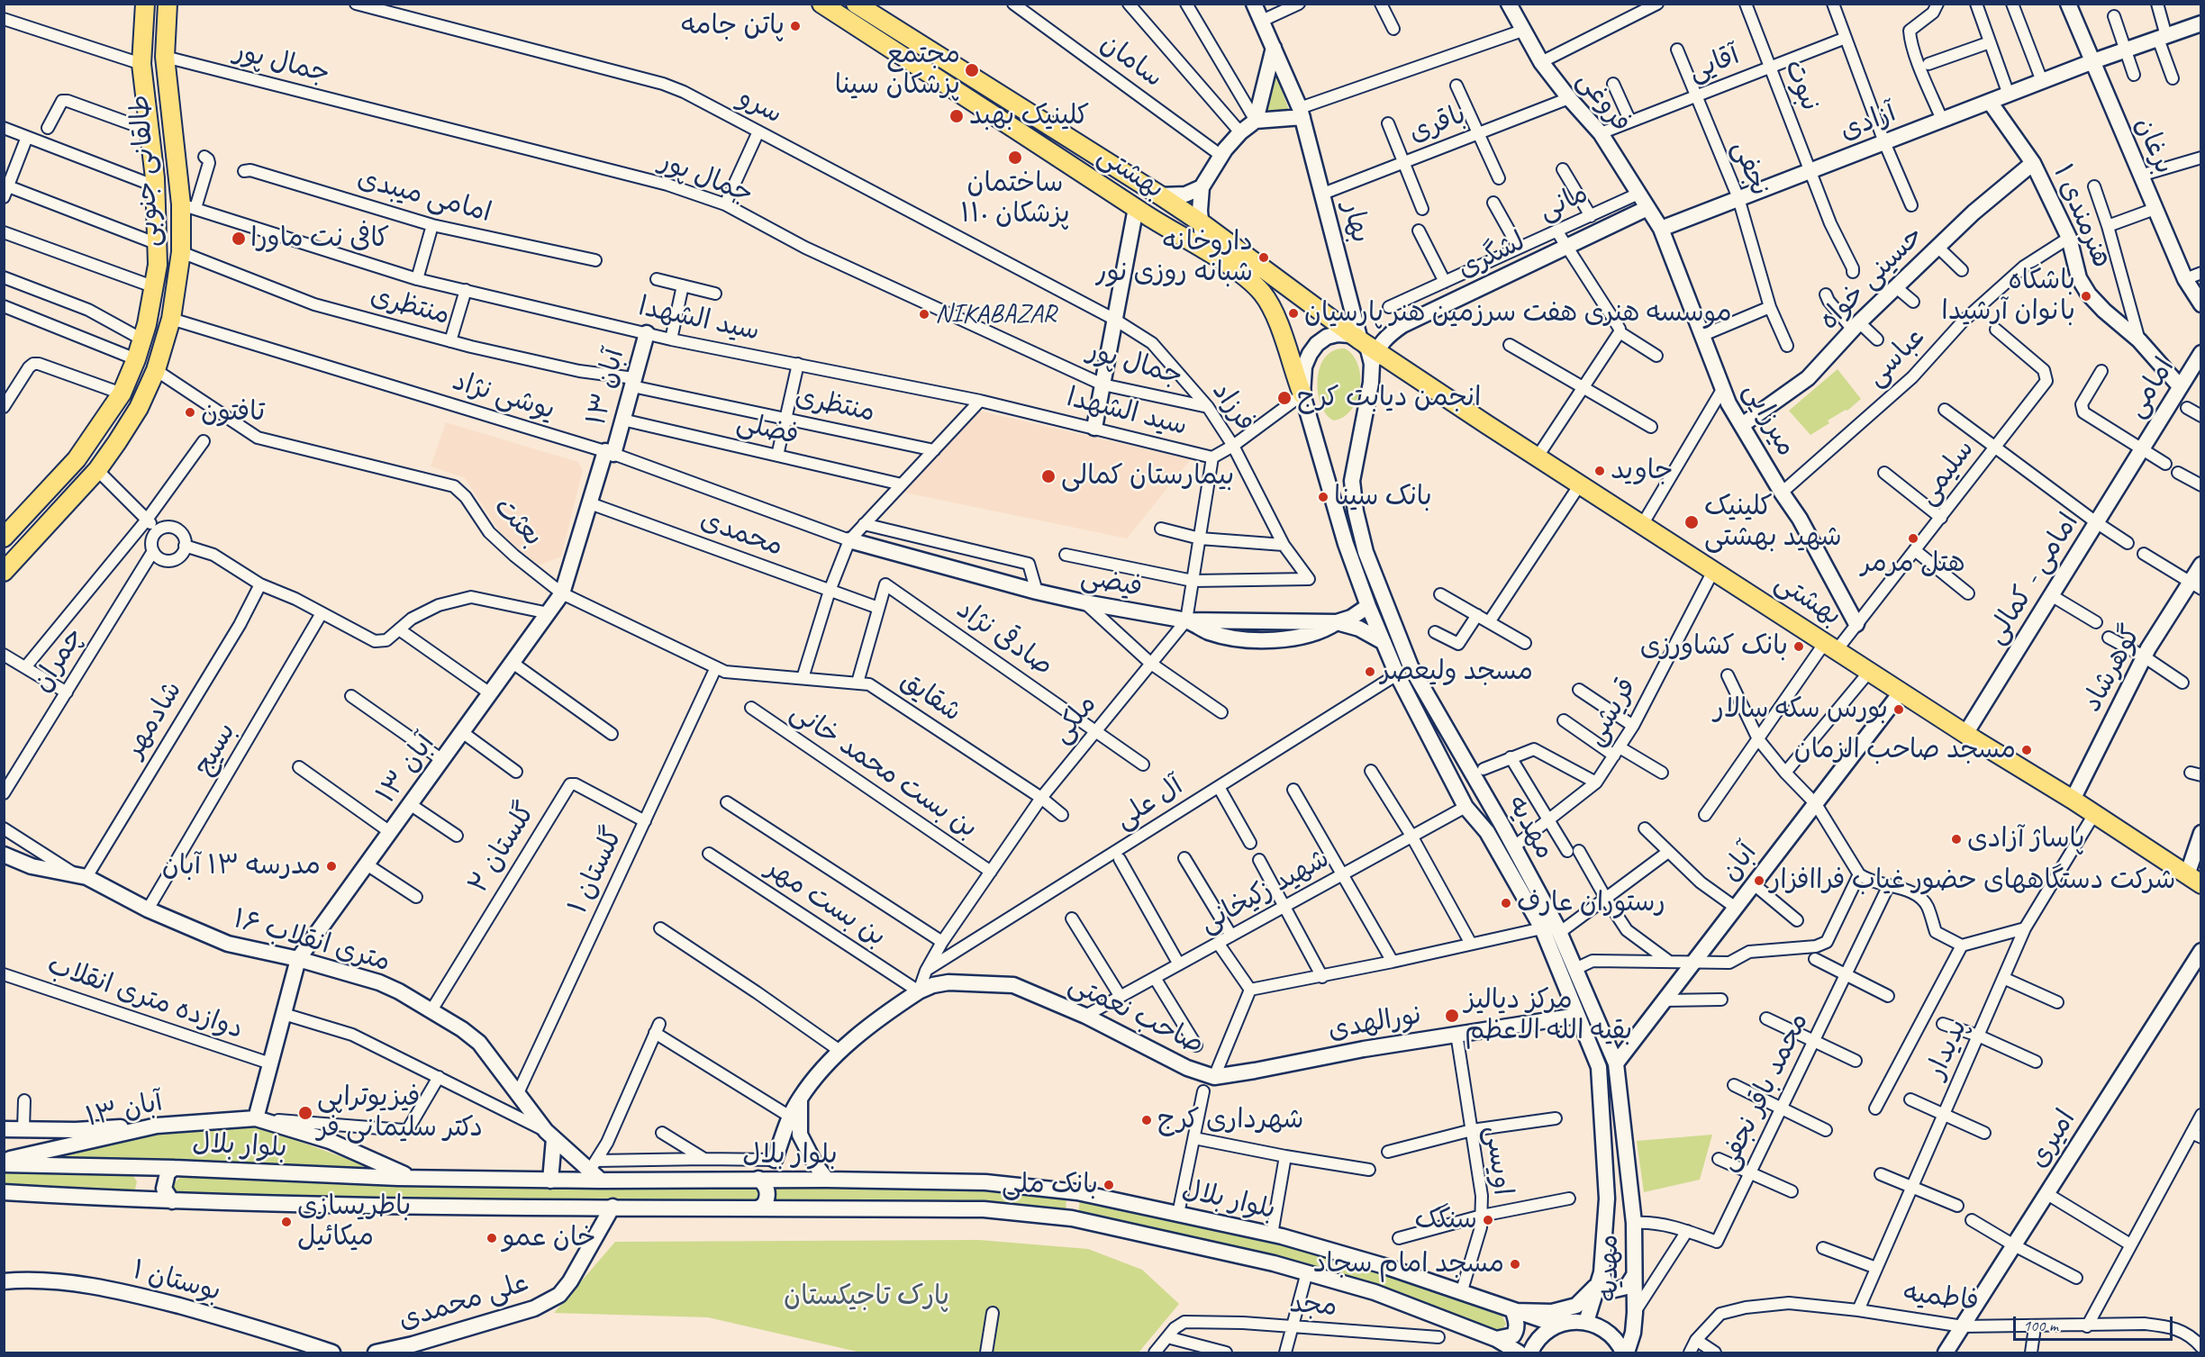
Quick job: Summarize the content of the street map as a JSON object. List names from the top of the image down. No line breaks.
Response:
{"streets":{"main road":["طالقانی جنوبی","بهشتى","بهشتی"],"street":["سامان","جمال پور","آقایی","نبوت","فروغی","سرو","آزادی","باقری","برغان","نجفی","امامی میبدی","مانی","هنرمندی ۱","بهار","لشگری","حسینی خواه","منتظری","سید الشهدا","عباسی","۱۳ آبان","امامی","یوشی نژاد","فرزاد","میرزایی","فضلی","سلیمی","بعثت","محمدی","امامی - کمالی","فیضی","صادقی نژاد","چمران","گوهرشاد","شقایق","قریشی","شادمهر","ملکی","بسیج","بن بست محمد خانی","آل علی","مهدیه","گلستان ۲","آبان","گلستان ۱","شهید زکیخانی","بن بست مهر","۱۶ متری انقلاب","دوازده متری انقلاب","صاحب نعمتی","نورالهدی","پدیدار","محمد باقر نجفی","امیری","بلوار بلال","اویسی","بوستان ۱","فاطمیه","علی محمدی","مجد"]},"crossings":[["جمال پور","طالقانی جنوبی"],["جمال پور","فرزاد"],["آقایی","نبوت"],["آقایی","فروغی"],["آقایی","نجفی"],["نبوت","آزادی"],["فروغی","آزادی"],["فروغی","باقری"],["فروغی","مانی"],["فروغی","لشگری"],["فروغی","میرزایی"],["سرو","فرزاد"],["آزادی","برغان"],["آزادی","نجفی"],["آزادی","هنرمندی ۱"],["آزادی","میرزایی"],["باقری","بهار"],["طالقانی جنوبی","منتظری"],["طالقانی جنوبی","سید الشهدا"],["طالقانی جنوبی","یوشی نژاد"],["طالقانی جنوبی","بعثت"],["بهشتى","بهار"],["بهشتى","بهشتی"],["بهشتى","مهدیه"],["هنرمندی ۱","حسینی خواه"],["هنرمندی ۱","عباسی"],["هنرمندی ۱","امامی"],["بهار","بهشتی"],["بهار","مهدیه"],["لشگری","بهشتی"],["لشگری","مهدیه"],["حسینی خواه","میرزایی"],["منتظری","۱۳ آبان"],["سید الشهدا","۱۳ آبان"],["عباسی","میرزایی"],["۱۳ آبان","یوشی نژاد"],["۱۳ آبان","فضلی"],["۱۳ آبان","بعثت"],["۱۳ آبان","محمدی"],["۱۳ آبان","۱۶ متری انقلاب"],["۱۳ آبان","دوازده متری انقلاب"],["۱۳ آبان","بلوار بلال"],["امامی","امامی - کمالی"],["یوشی نژاد","فیضی"],["میرزایی","سلیمی"],["سلیمی","بهشتی"],["بعثت","شقایق"],["بعثت","گلستان ۱"],["محمدی","شقایق"],["امامی - کمالی","بهشتی"],["فیضی","ملکی"],["بهشتی","گوهرشاد"],["بهشتی","قریشی"],["بهشتی","مهدیه"],["بهشتی","آبان"],["بهشتی","پدیدار"],["صادقی نژاد","شقایق"],["صادقی نژاد","ملکی"],["شقایق","ملکی"],["قریشی","مهدیه"],["شادمهر","۱۶ متری انقلاب"],["ملکی","بن بست محمد خانی"],["ملکی","آل علی"],["ملکی","بن بست مهر"],["ملکی","صاحب نعمتی"],["بسیج","۱۶ متری انقلاب"],["آل علی","مهدیه"],["مهدیه","آبان"],["مهدیه","شهید زکیخانی"],["مهدیه","نورالهدی"],["مهدیه","محمد باقر نجفی"],["گلستان ۲","گلستان ۱"],["گلستان ۲","۱۶ متری انقلاب"],["گلستان ۱","۱۶ متری انقلاب"],["شهید زکیخانی","صاحب نعمتی"],["بن بست مهر","صاحب نعمتی"],["۱۶ متری انقلاب","بلوار بلال"],["صاحب نعمتی","نورالهدی"],["نورالهدی","اویسی"],["پدیدار","فاطمیه"],["امیری","فاطمیه"],["بلوار بلال","اویسی"],["بلوار بلال","علی محمدی"]],"parks":["پارک تاجیکستان"],"places":["پاتن جامه","مجتمع پزشکان سینا","کلینیک بهبد","ساختمان پزشکان ۱۱۰","کافی نت ماورا","داروخانه شبانه روزی نور","باشگاه بانوان آرشیدا","موسسه هنری هفت سرزمین هنر پارسیان","NIKABAZAR","انجمن دیابت کرج","تافتون","جاوید","بیمارستان کمالی","بانک سینا","کلینیک شهید بهشتی","هتل مرمر","بانک کشاورزی","مسجد ولیعصر","بورس سکه سالار","مسجد صاحب الزمان","پاساژ آزادی","مدرسه ۱۳ آبان","شرکت دستگاههای حضور غیاب فراافزار","رستوران عارف","مرکز دیالیز بقیه الله الاعظم","فیزیوتراپی دکتر سلیمانی فر","شهرداری کرج","بانک ملی","سنگک","باطریسازی میکائیل","خان عمو","مسجد امام سجاد"],"scale_bar":"100 m"}
